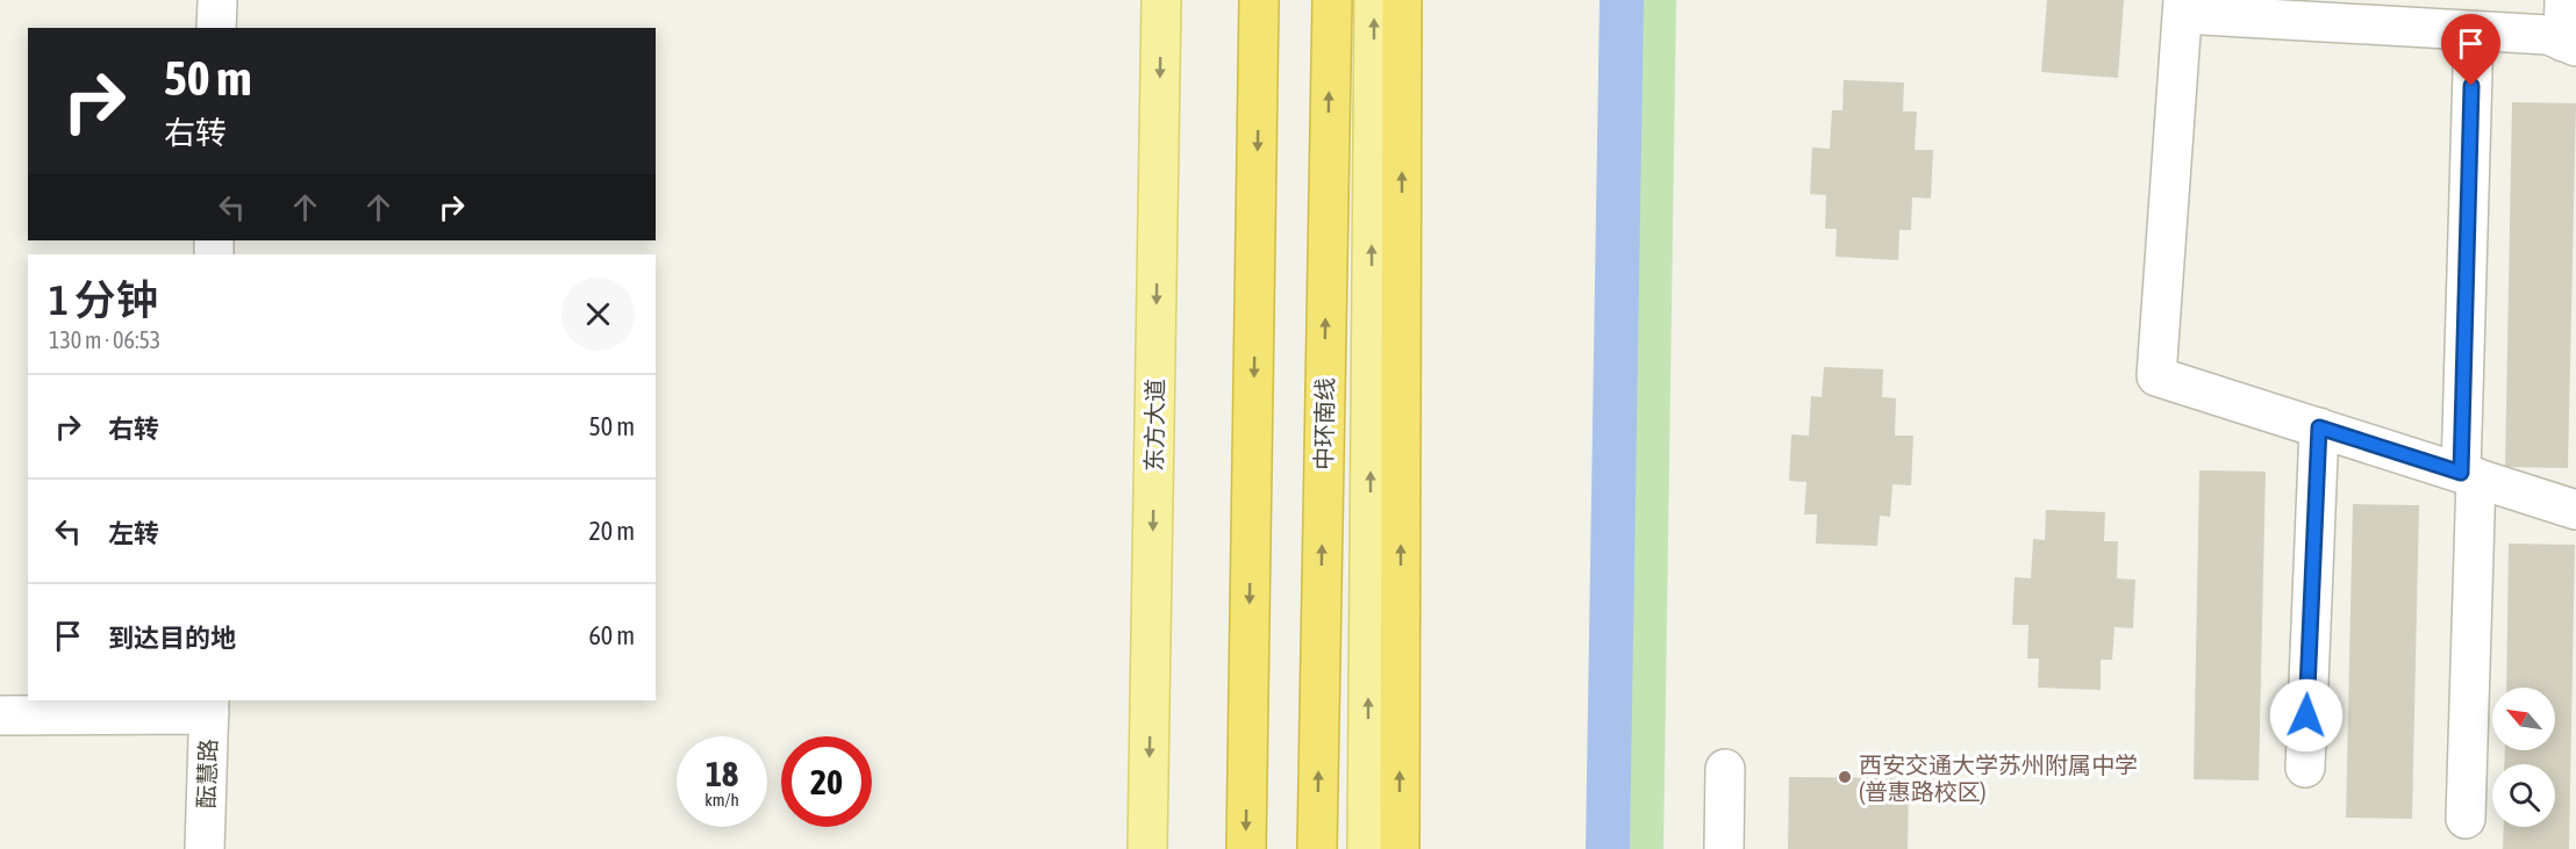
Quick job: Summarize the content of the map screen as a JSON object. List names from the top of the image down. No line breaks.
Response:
{"streets":{"highway":["中环南线"],"main road":["东方大道"],"street":["酝慧路"]},"places":["西安交通大学苏州附属中学 (普惠路校区)"],"north":"top left","page":{"turn":["50 m","右转"],"heading":["1 分钟","130 m · 06:53"],"list":[{"name":"右转","value":"50 m"},{"name":"左转","value":"20 m"},{"name":"到达目的地","value":"60 m"}],"speed":"18 km/h","limit":"20"}}
